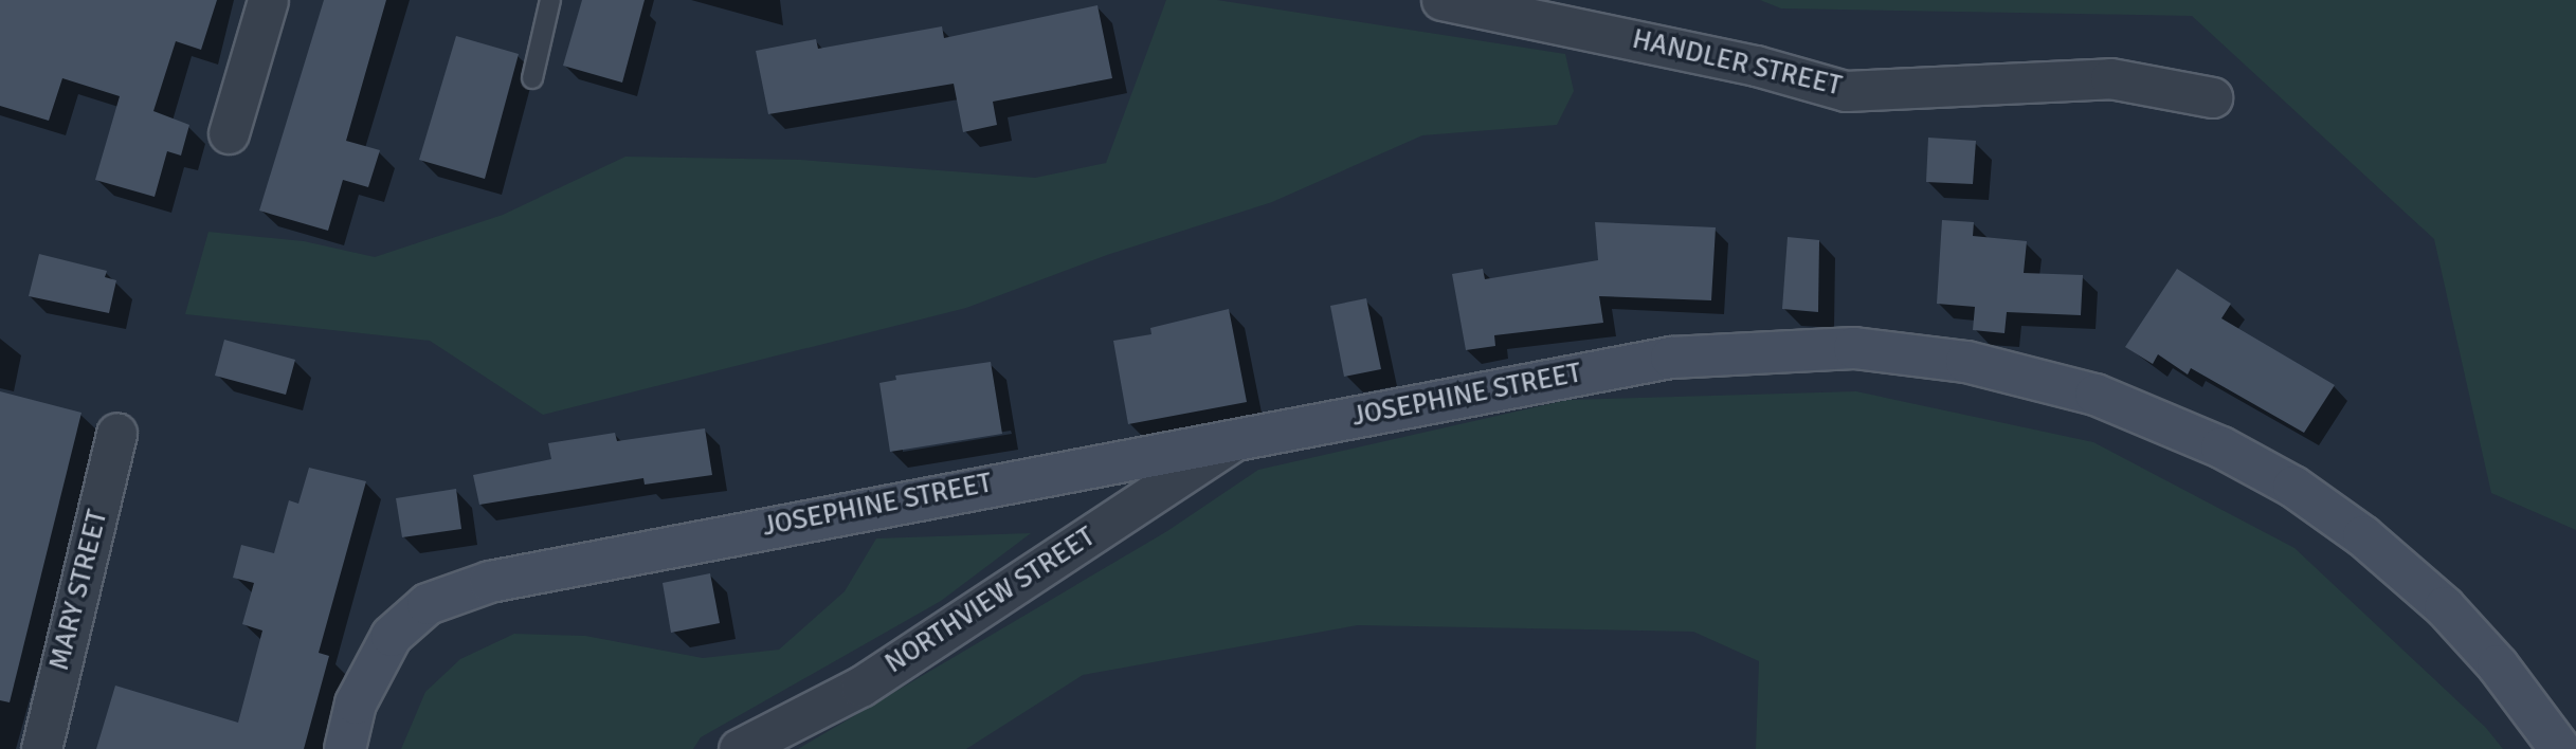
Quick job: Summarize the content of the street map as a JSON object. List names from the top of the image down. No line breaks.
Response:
{"streets":{"street":["HANDLER STREET","JOSEPHINE STREET","MARY STREET","NORTHVIEW STREET"]},"crossings":[["JOSEPHINE STREET","NORTHVIEW STREET"]]}
